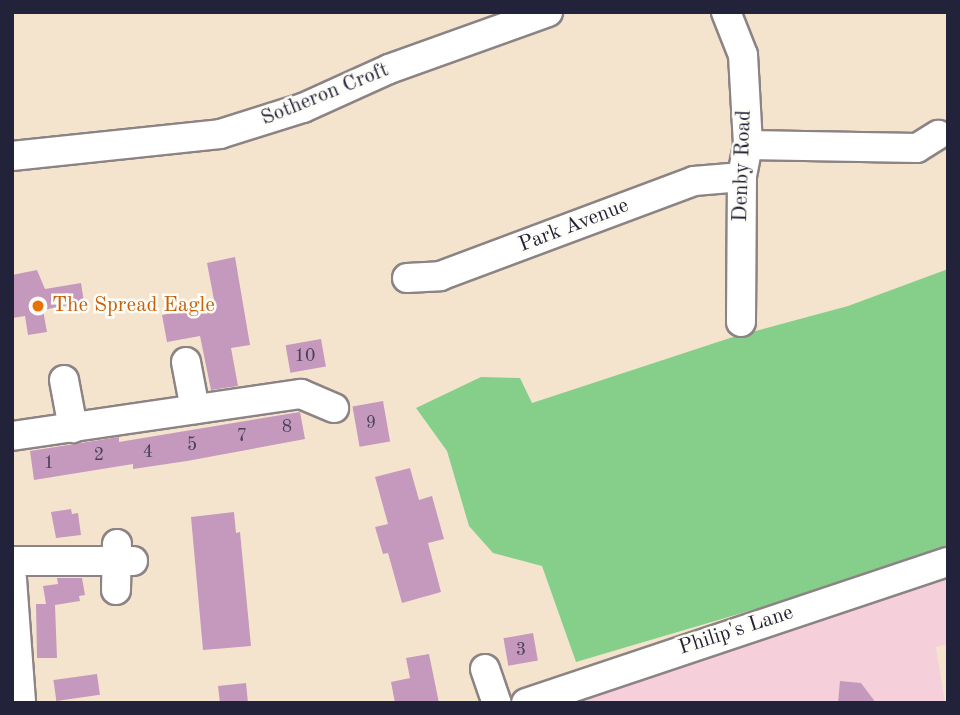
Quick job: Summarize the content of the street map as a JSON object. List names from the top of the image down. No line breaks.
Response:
{"streets":{"street":["Sotheron Croft","Denby Road","Park Avenue","Philip's Lane"]},"crossings":[["Denby Road","Park Avenue"]],"places":["The Spread Eagle"],"house_numbers":["10","9","8","7","5","4","2","1","3"]}
